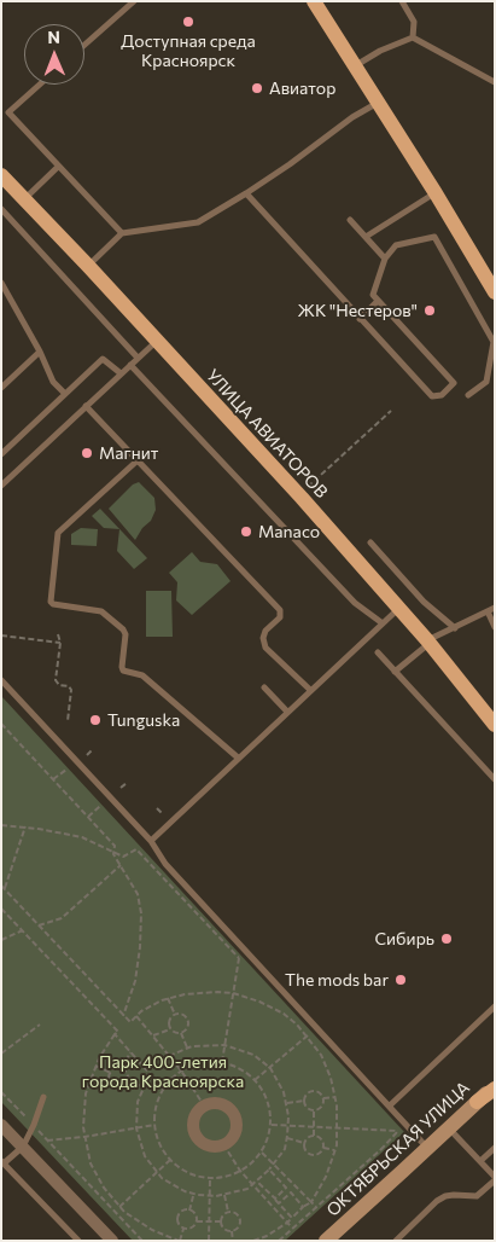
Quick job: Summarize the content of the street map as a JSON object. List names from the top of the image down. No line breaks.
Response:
{"streets":{"main road":["УЛИЦА АВИАТОРОВ"],"street":["ОКТЯБРЬСКАЯ УЛИЦА"]},"parks":["Парк 400-летия города Красноярска"],"places":["Доступная среда Красноярск","Авиатор","ЖК \"Нестеров\"","Магнит","Manaco","Tunguska","Сибирь","The mods bar"],"north":"top"}
